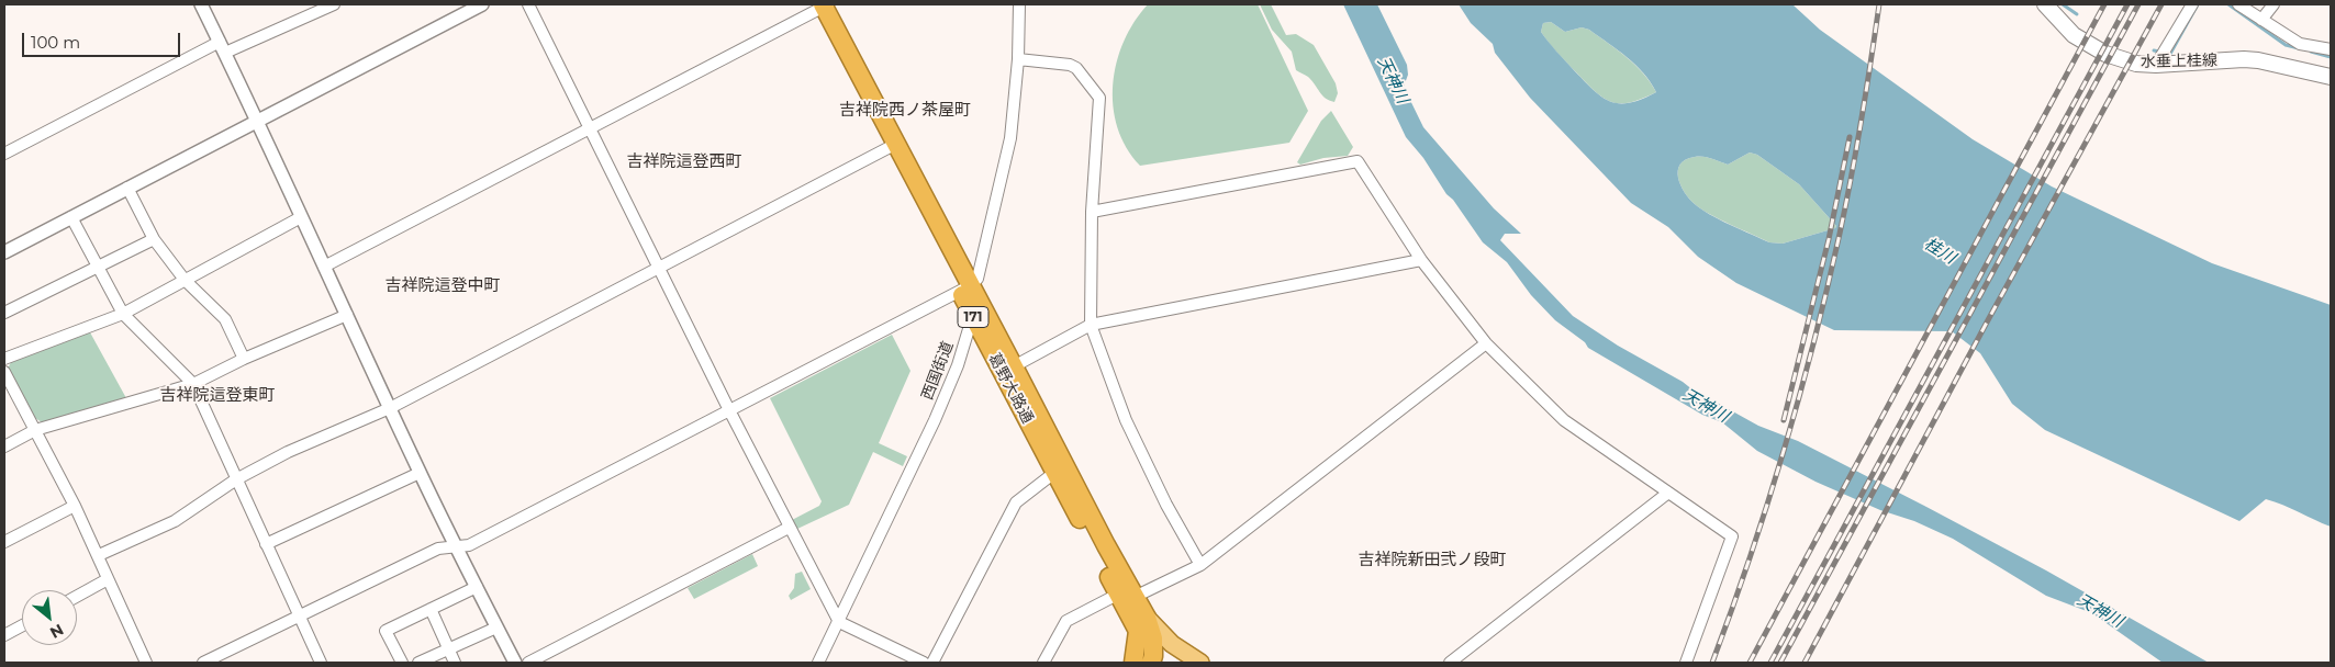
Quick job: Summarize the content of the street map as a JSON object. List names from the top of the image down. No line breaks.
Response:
{"streets":{"highway":["171","葛野大路通"],"main road":["水垂上桂線"],"street":["西国街道"]},"crossings":[["西国街道","葛野大路通"]],"districts":["吉祥院西ノ茶屋町","吉祥院這登西町","吉祥院這登中町","吉祥院這登東町","吉祥院新田弐ノ段町"],"water":["天神川","桂川"],"scale_bar":"100 m","north":"bottom right"}
